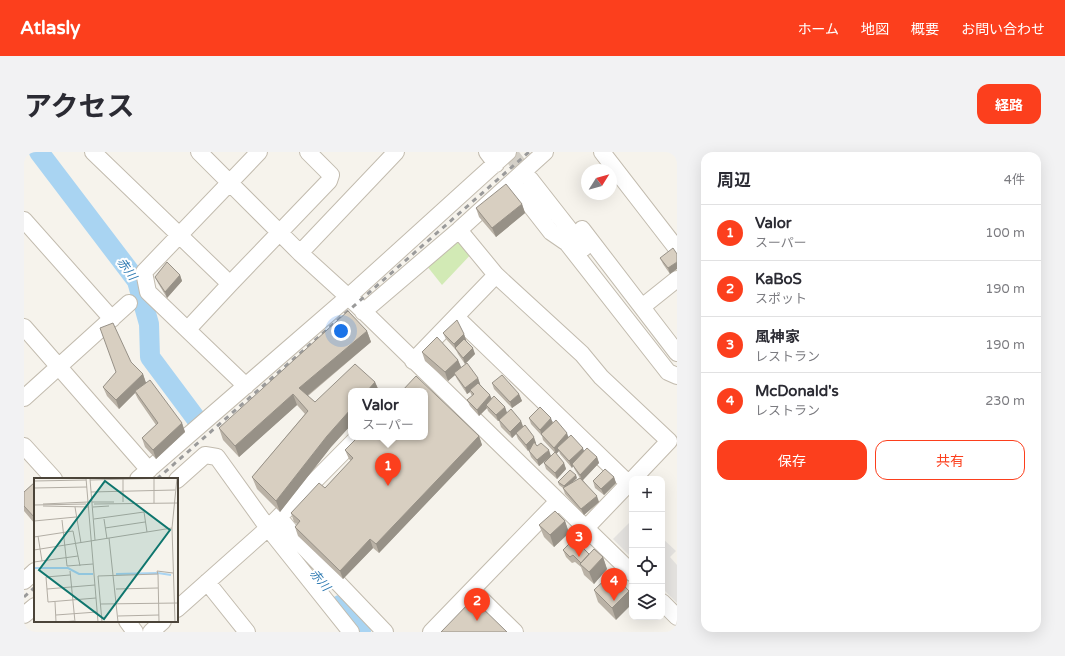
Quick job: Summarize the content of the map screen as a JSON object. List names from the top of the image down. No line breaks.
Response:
{"water":["赤川"],"north":"top right","page":{"header":"Atlasly","nav":["ホーム","地図","概要","お問い合わせ"],"title":"アクセス","buttons":["経路",["保存","共有"]],"heading":["周辺","4件"],"list":[{"mark":"1","name":"Valor","note":"スーパー","value":"100 m"},{"mark":"2","name":"KaBoS","note":"スポット","value":"190 m"},{"mark":"3","name":"風神家","note":"レストラン","value":"190 m"},{"mark":"4","name":"McDonald's","note":"レストラン","value":"230 m"}],"popup":["Valor","スーパー"],"pins":["1","3","4","2"],"map_buttons":["+","−"]}}
